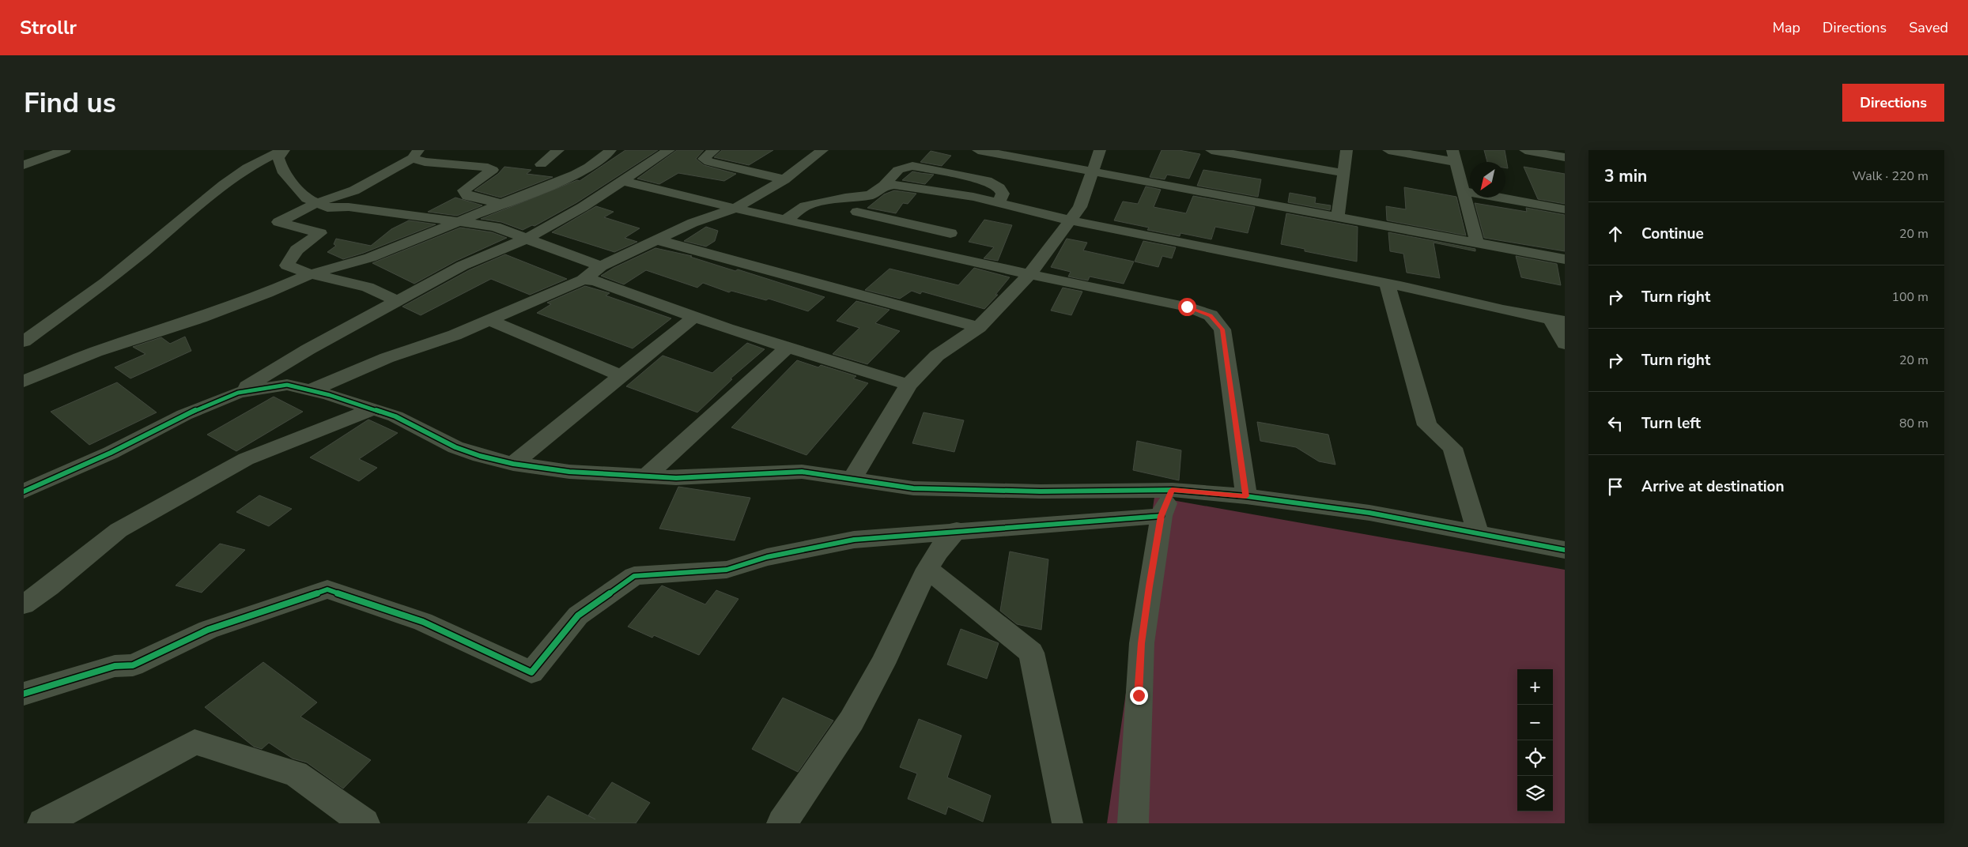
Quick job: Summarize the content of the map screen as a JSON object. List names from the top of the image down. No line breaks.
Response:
{"north":"bottom left","page":{"header":"Strollr","nav":["Map","Directions","Saved"],"buttons":"Directions","title":"Find us","heading":["3 min","Walk · 220 m"],"list":[["Continue","20 m"],["Turn right","100 m"],["Turn right","20 m"],["Turn left","80 m"],"Arrive at destination"],"map_buttons":["+","−"]}}
